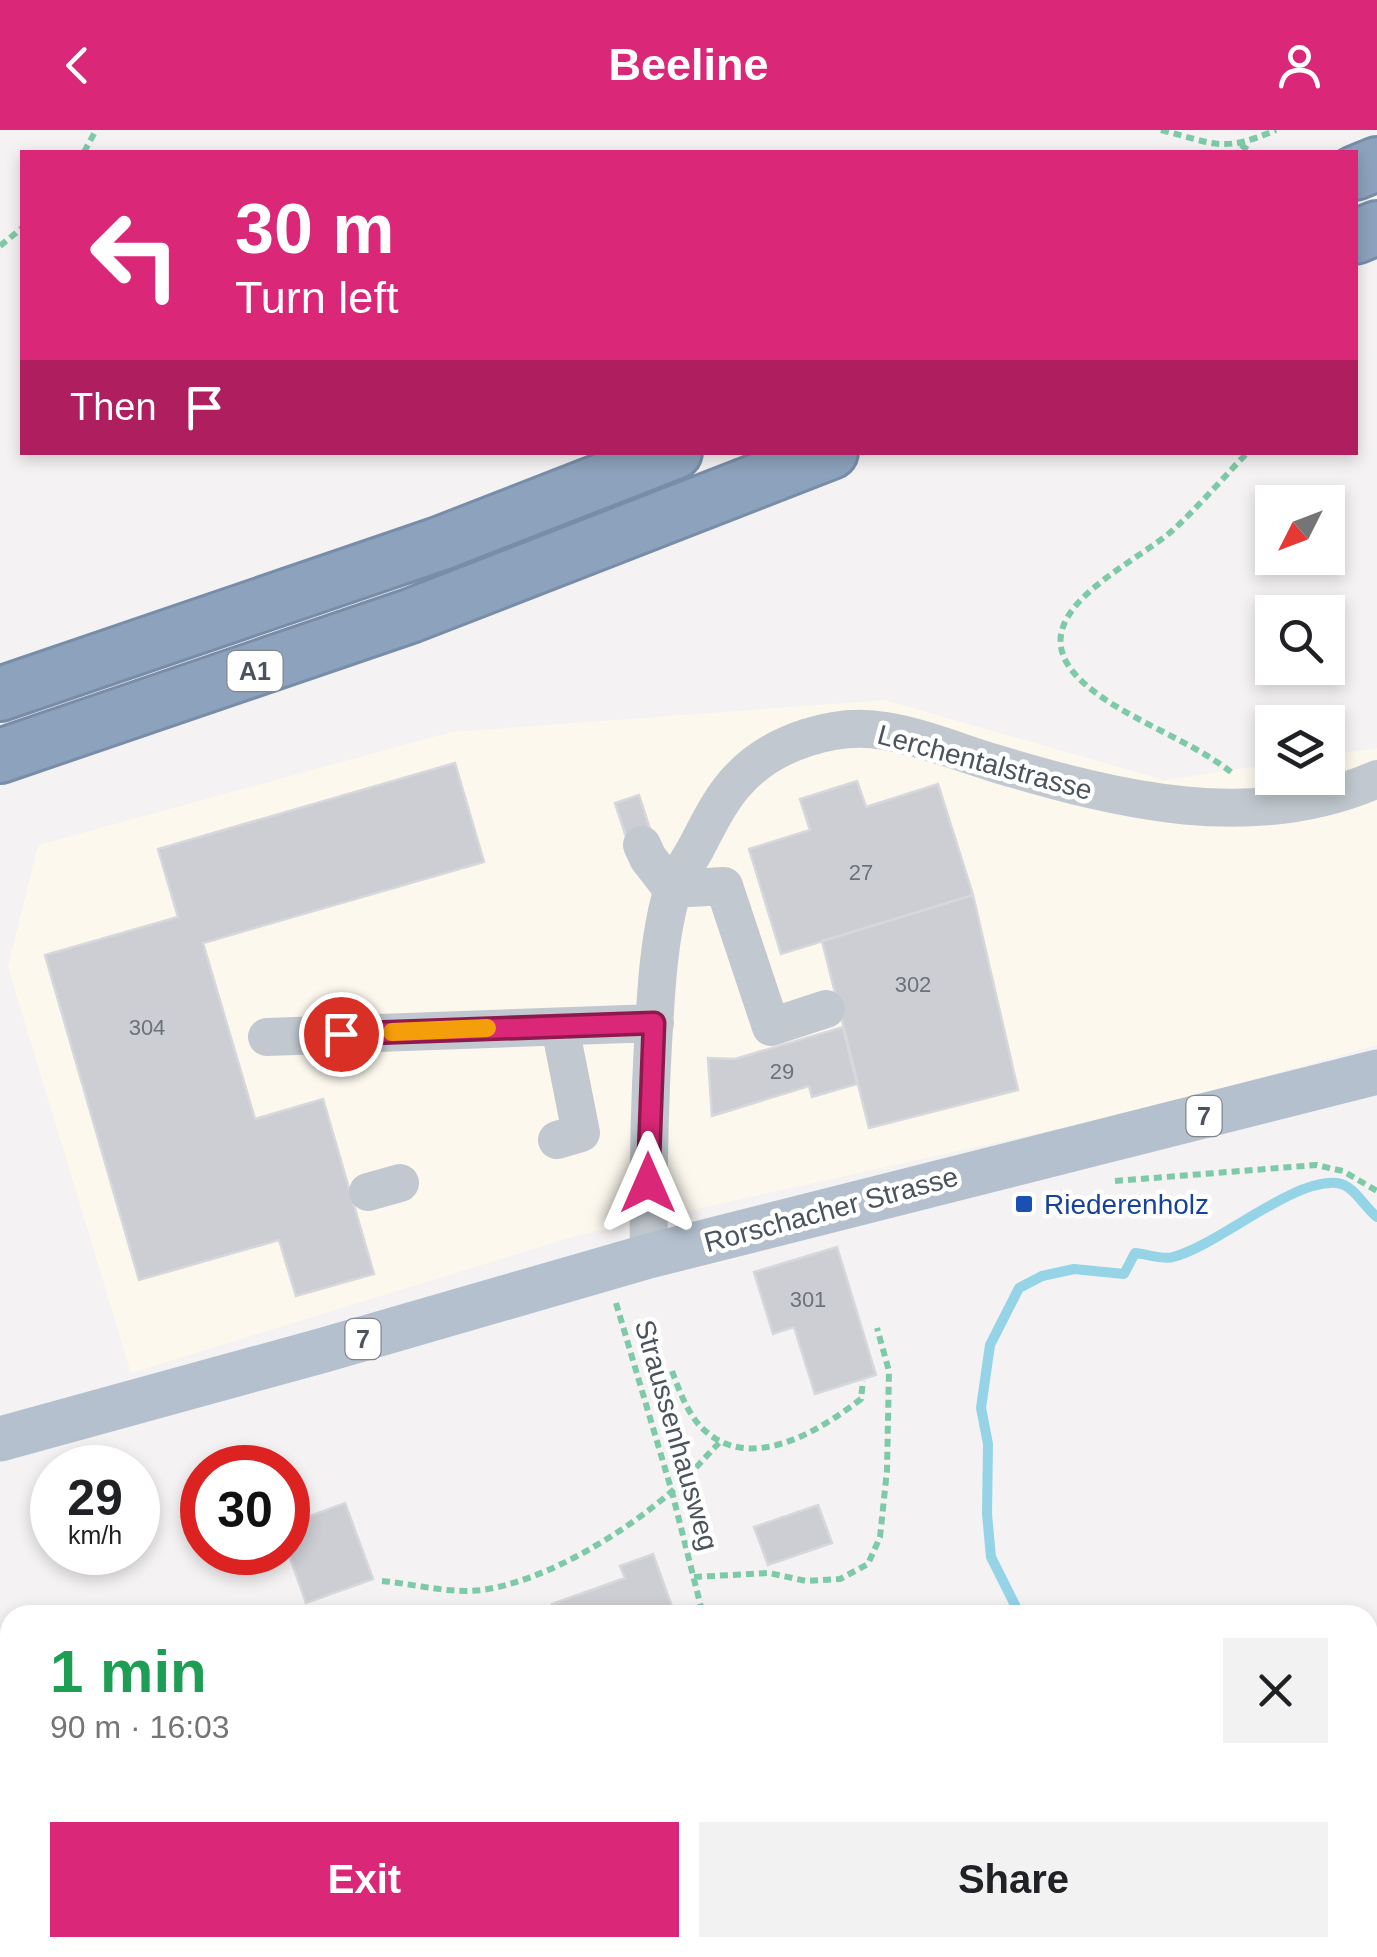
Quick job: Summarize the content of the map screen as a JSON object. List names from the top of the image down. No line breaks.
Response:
{"streets":{"highway":["A1"],"main road":["7","Rorschacher Strasse"],"street":["Lerchentalstrasse"],"path":["Straussenhausweg"]},"crossings":[["Lerchentalstrasse","Rorschacher Strasse"],["Rorschacher Strasse","Straussenhausweg"]],"places":{"transit":["Riederenholz"]},"house_numbers":["27","302","304","29","301"],"north":"bottom left","page":{"header":"Beeline","turn":["30 m","Turn left"],"then":"Then","speed":"29 km/h","limit":"30","heading":["1 min","90 m · 16:03"],"buttons":["Exit","Share"]}}
